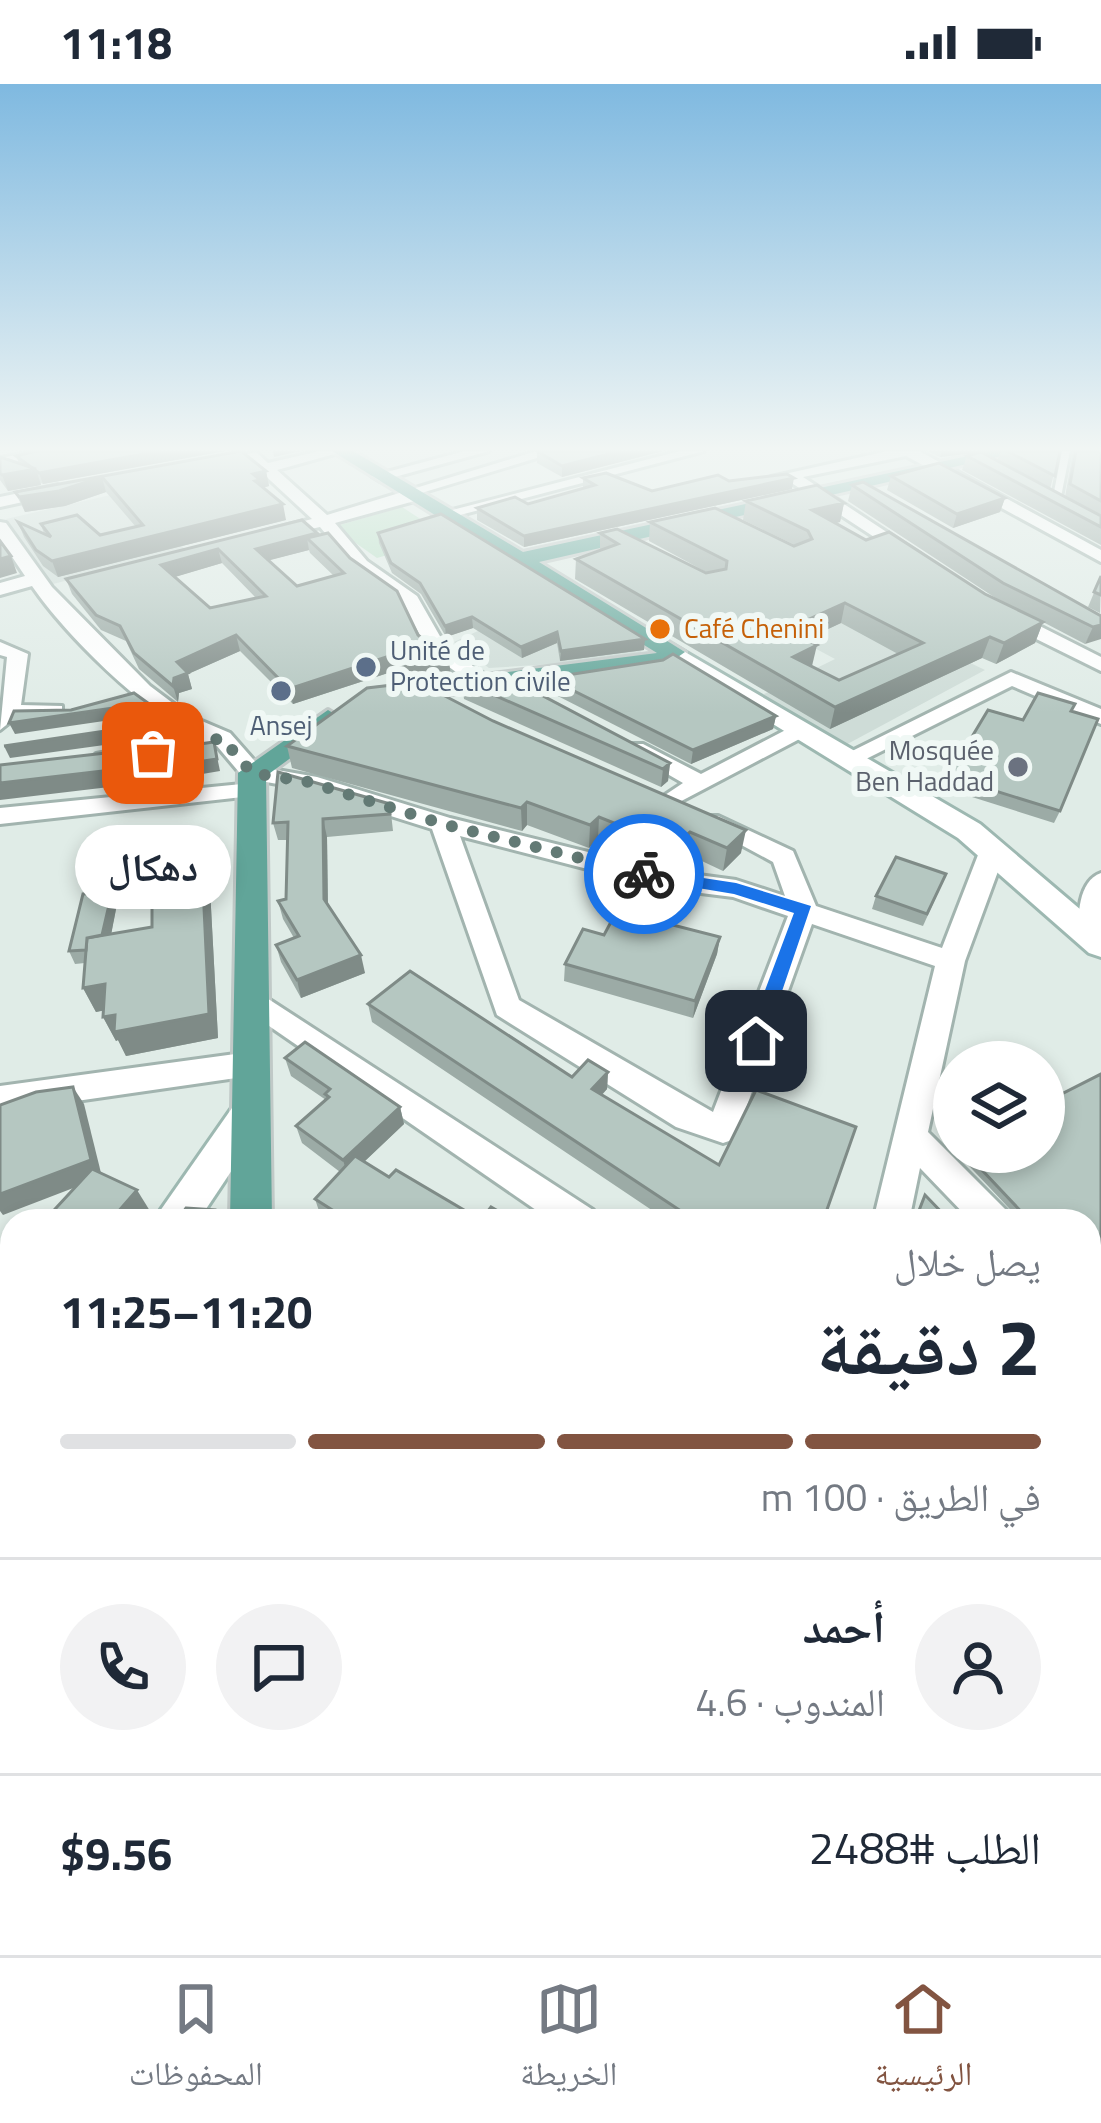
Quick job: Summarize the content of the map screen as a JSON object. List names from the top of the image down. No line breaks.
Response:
{"places":["Café Chenini","Unité de Protection civile","Ansej","دهكال","Mosquée Ben Haddad"],"page":{"status":"11:18","bubble":"دهكال","heading":["2 دقيقة","يصل خلال","11:20–11:25"],"panel":["أحمد","المندوب · 4.6","الطلب #2488","$9.56"],"bar":"في الطريق · 100 m","tabs":["الرئيسية","الخريطة","المحفوظات"]}}
